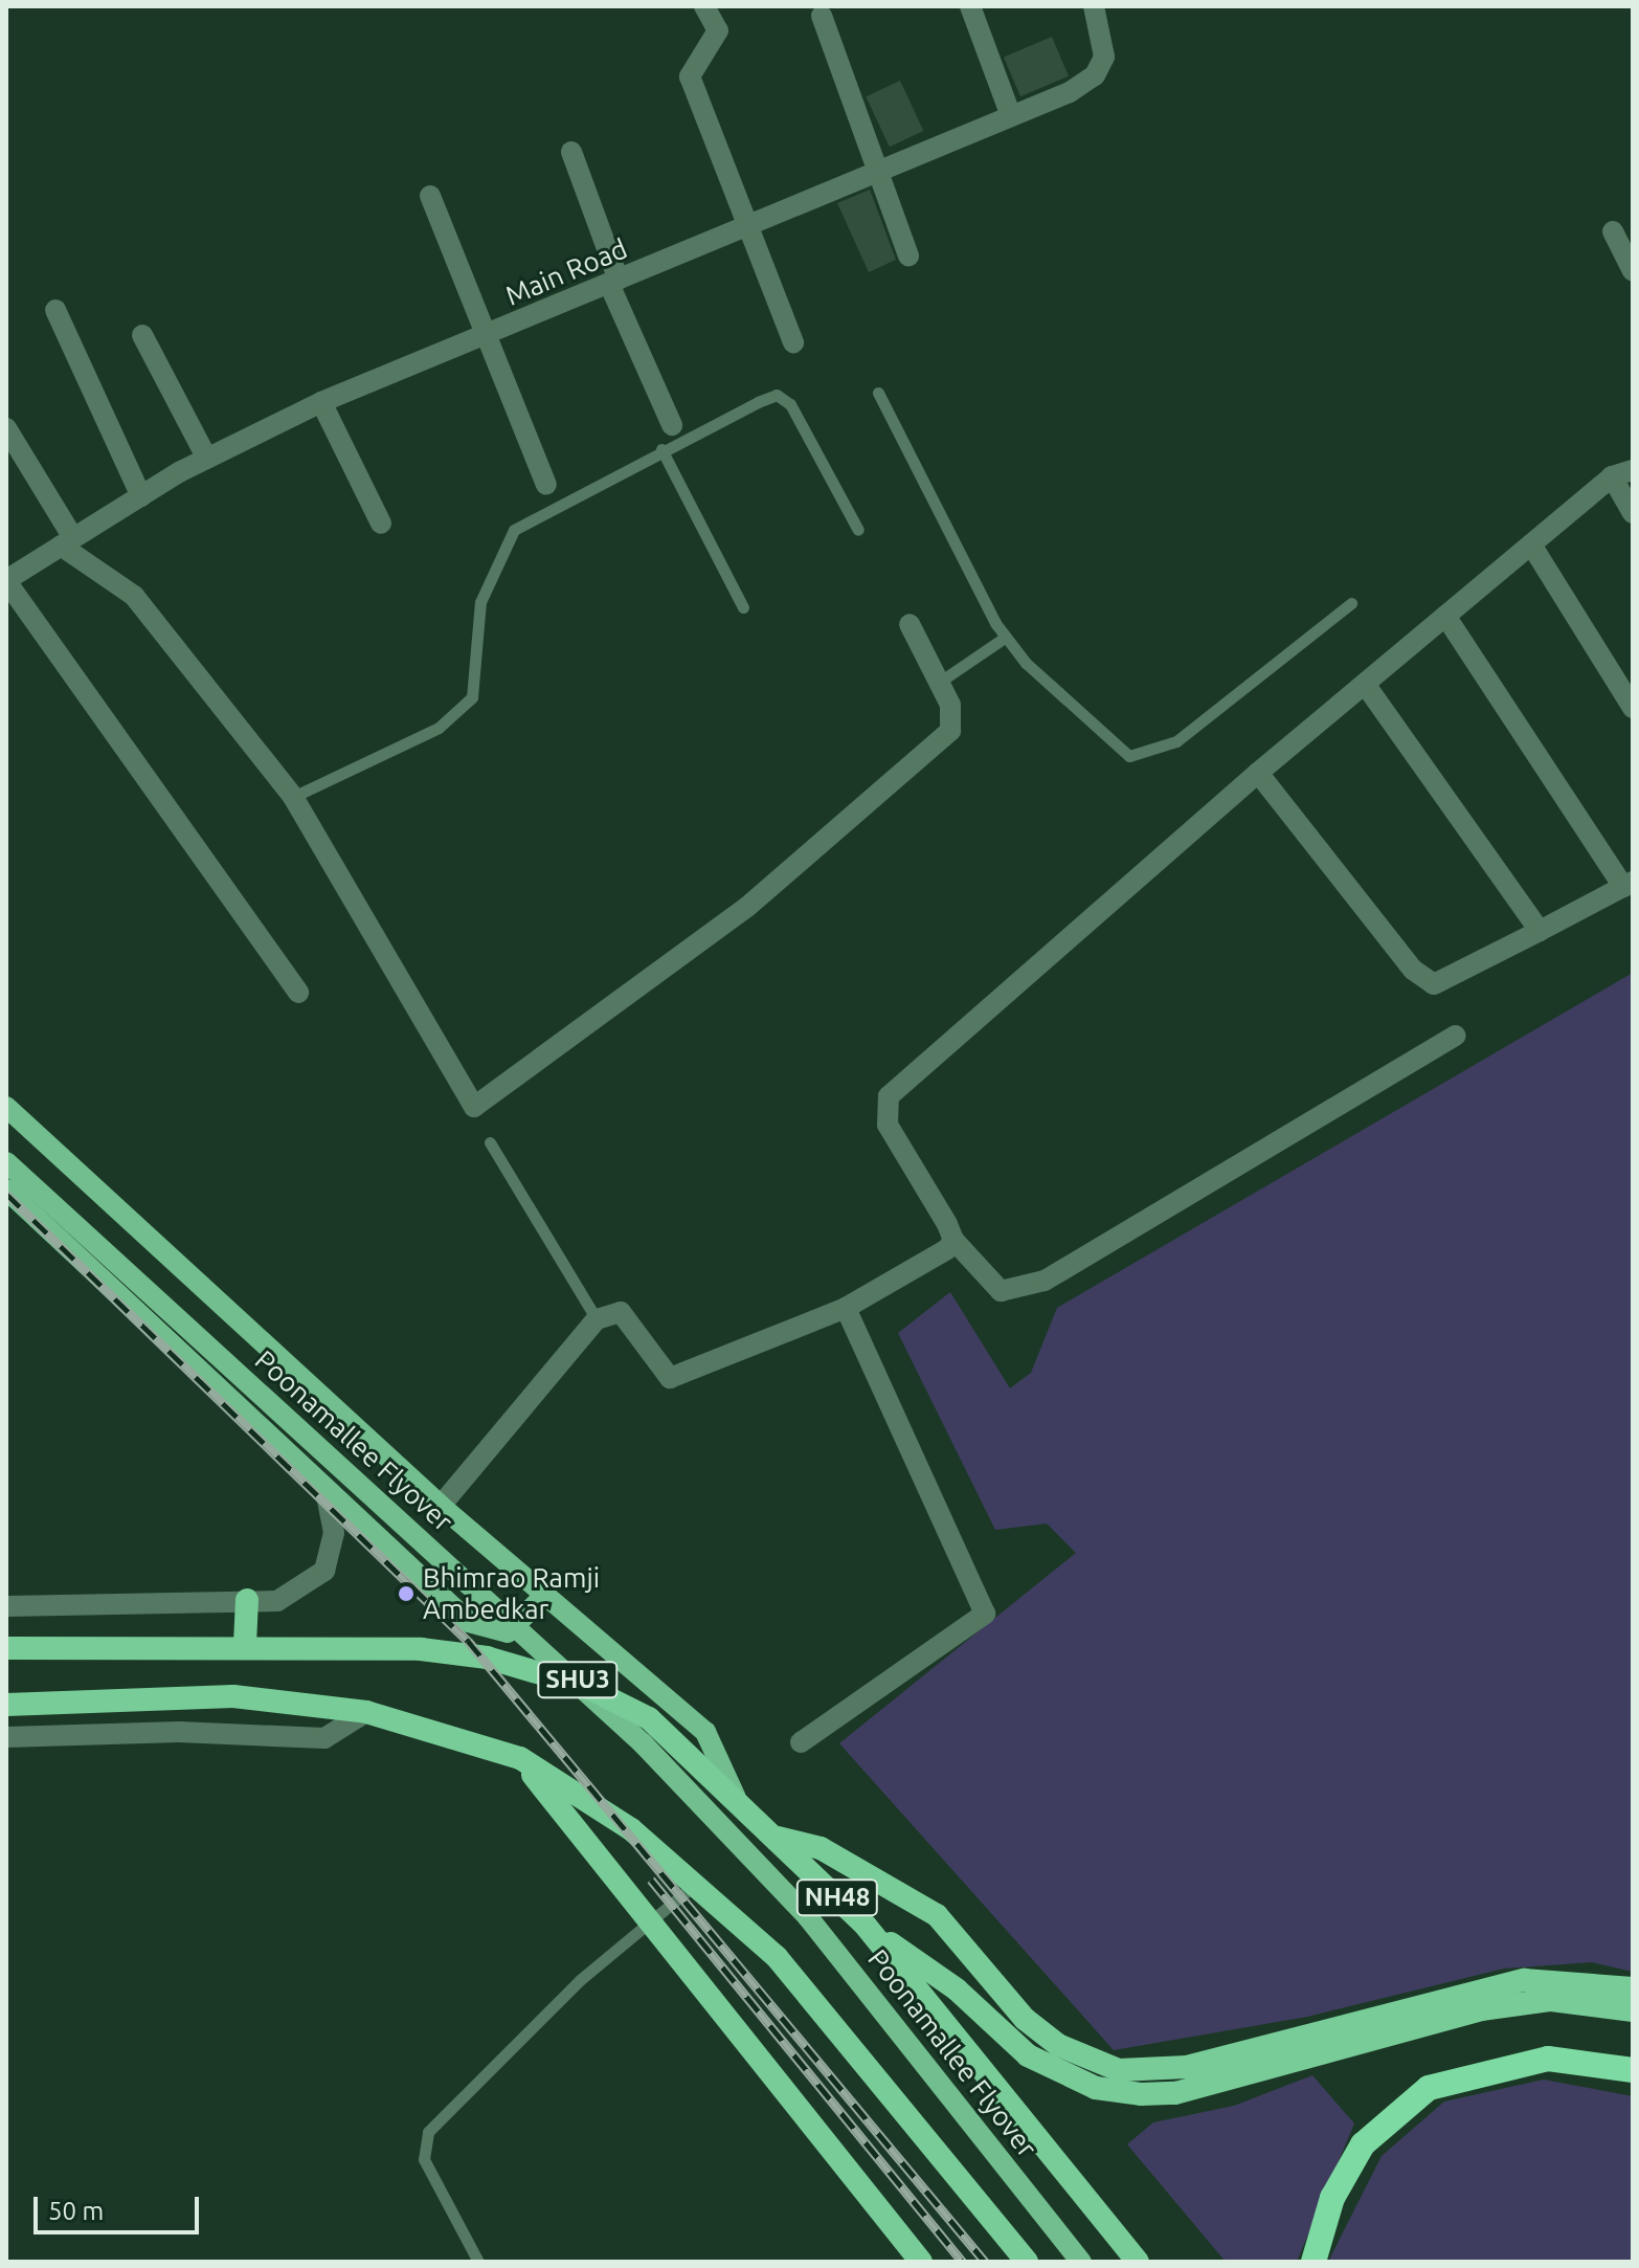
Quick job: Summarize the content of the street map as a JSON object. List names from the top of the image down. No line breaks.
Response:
{"streets":{"highway":["NH48"],"main road":["Poonamallee Flyover","SHU3"],"street":["Main Road"]},"crossings":[["SHU3","NH48"]],"places":["Bhimrao Ramji Ambedkar"],"scale_bar":"50 m"}
